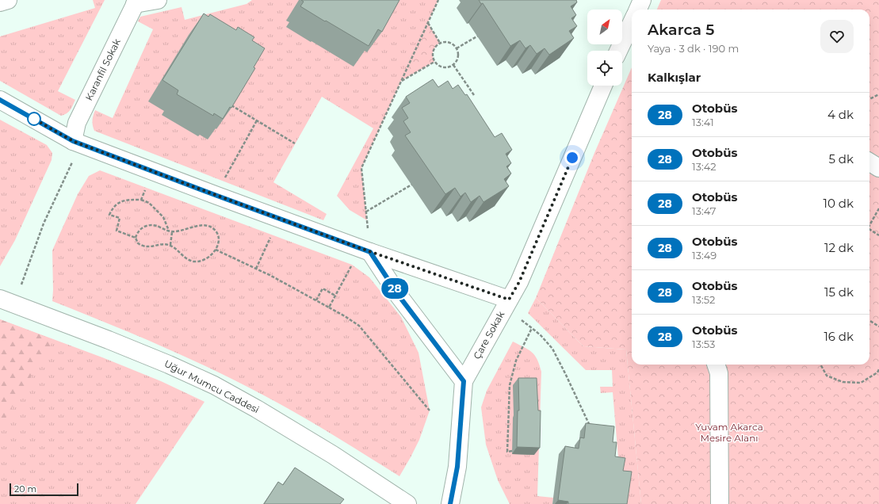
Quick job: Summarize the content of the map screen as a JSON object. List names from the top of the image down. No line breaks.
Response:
{"streets":{"street":["Karanfil Sokak","Çare Sokak","Uğur Mumcu Caddesi"]},"parks":["Yuvam Akarca Mesire Alanı"],"lines":["bus line 28"],"scale_bar":"20 m","north":"top right","page":{"on_map":"28","heading":[["Akarca 5","Yaya · 3 dk · 190 m"],"Kalkışlar"],"list":[{"mark":"28","name":"Otobüs","note":"13:41","value":"4 dk"},{"mark":"28","name":"Otobüs","note":"13:42","value":"5 dk"},{"mark":"28","name":"Otobüs","note":"13:47","value":"10 dk"},{"mark":"28","name":"Otobüs","note":"13:49","value":"12 dk"},{"mark":"28","name":"Otobüs","note":"13:52","value":"15 dk"},{"mark":"28","name":"Otobüs","note":"13:53","value":"16 dk"}],"scale":"20 m"}}
